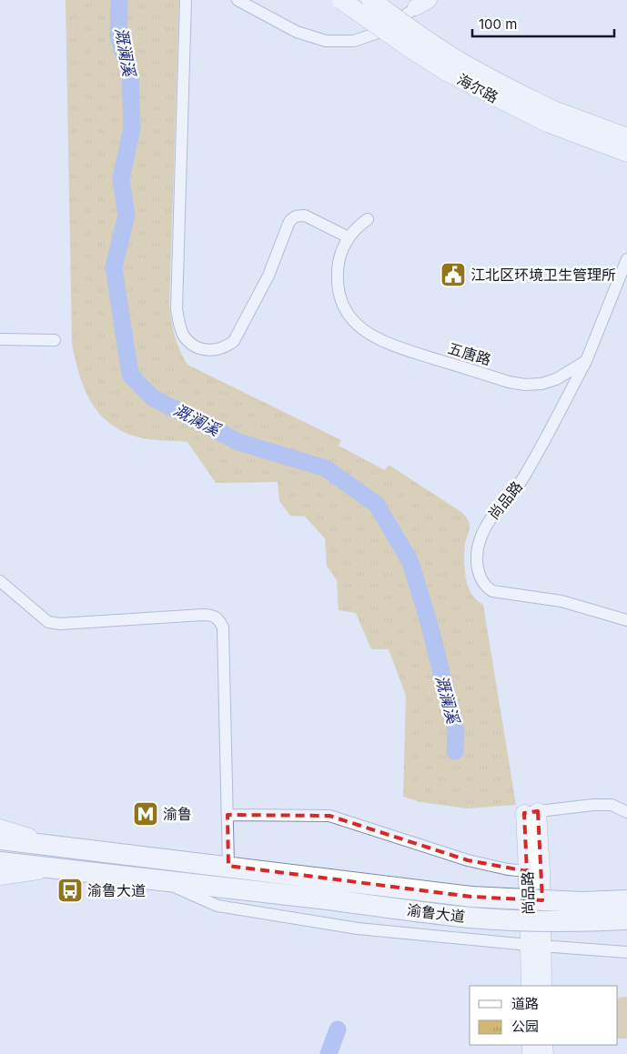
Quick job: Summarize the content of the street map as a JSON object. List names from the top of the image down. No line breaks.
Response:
{"streets":{"highway":["渝鲁大道"],"main road":["海尔路","尚品路"],"street":["五唐路"]},"crossings":[["五唐路","尚品路"]],"water":["溉澜溪"],"places":{"public building":["江北区环境卫生管理所"],"metro station":["渝鲁"],"bus stop":["渝鲁大道"]},"legend":["道路","公园"],"scale_bar":"100 m"}
